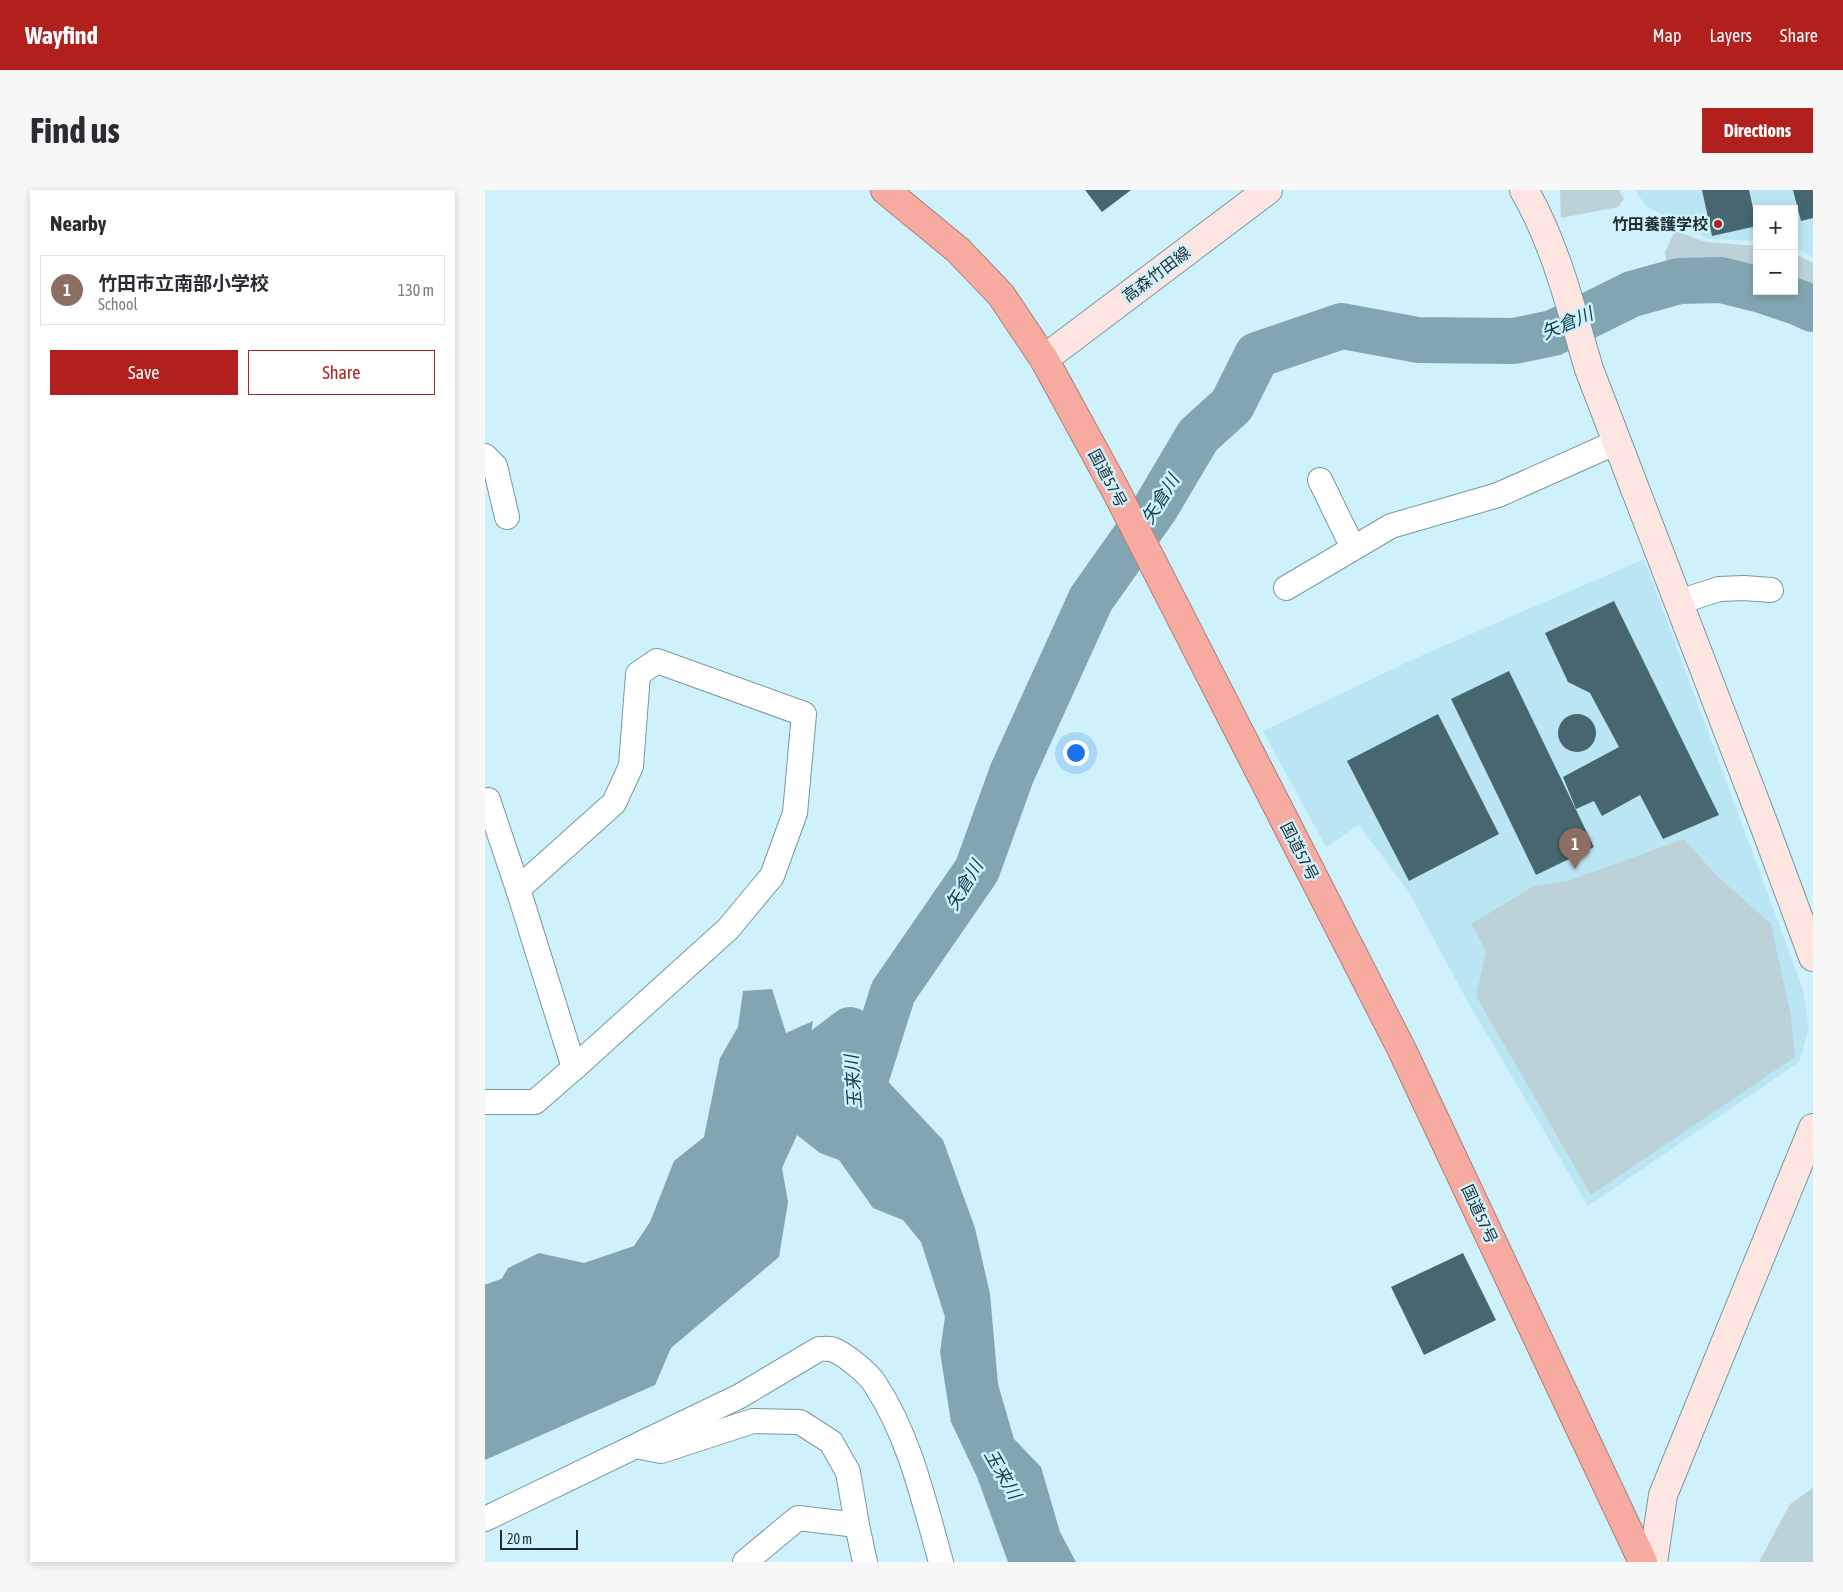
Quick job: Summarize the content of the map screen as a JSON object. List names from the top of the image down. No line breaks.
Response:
{"streets":{"highway":["国道57号"],"street":["高森竹田線"]},"crossings":[["高森竹田線","国道57号"]],"water":["矢倉川","玉来川"],"places":["竹田養護学校"],"scale_bar":"20 m","page":{"header":"Wayfind","nav":["Map","Layers","Share"],"buttons":["Directions",["Save","Share"]],"title":"Find us","heading":"Nearby","map_buttons":["+","−"],"list":[{"mark":"1","name":"竹田市立南部小学校","note":"School","value":"130 m"}],"pins":"1","scale":"20 m"}}
